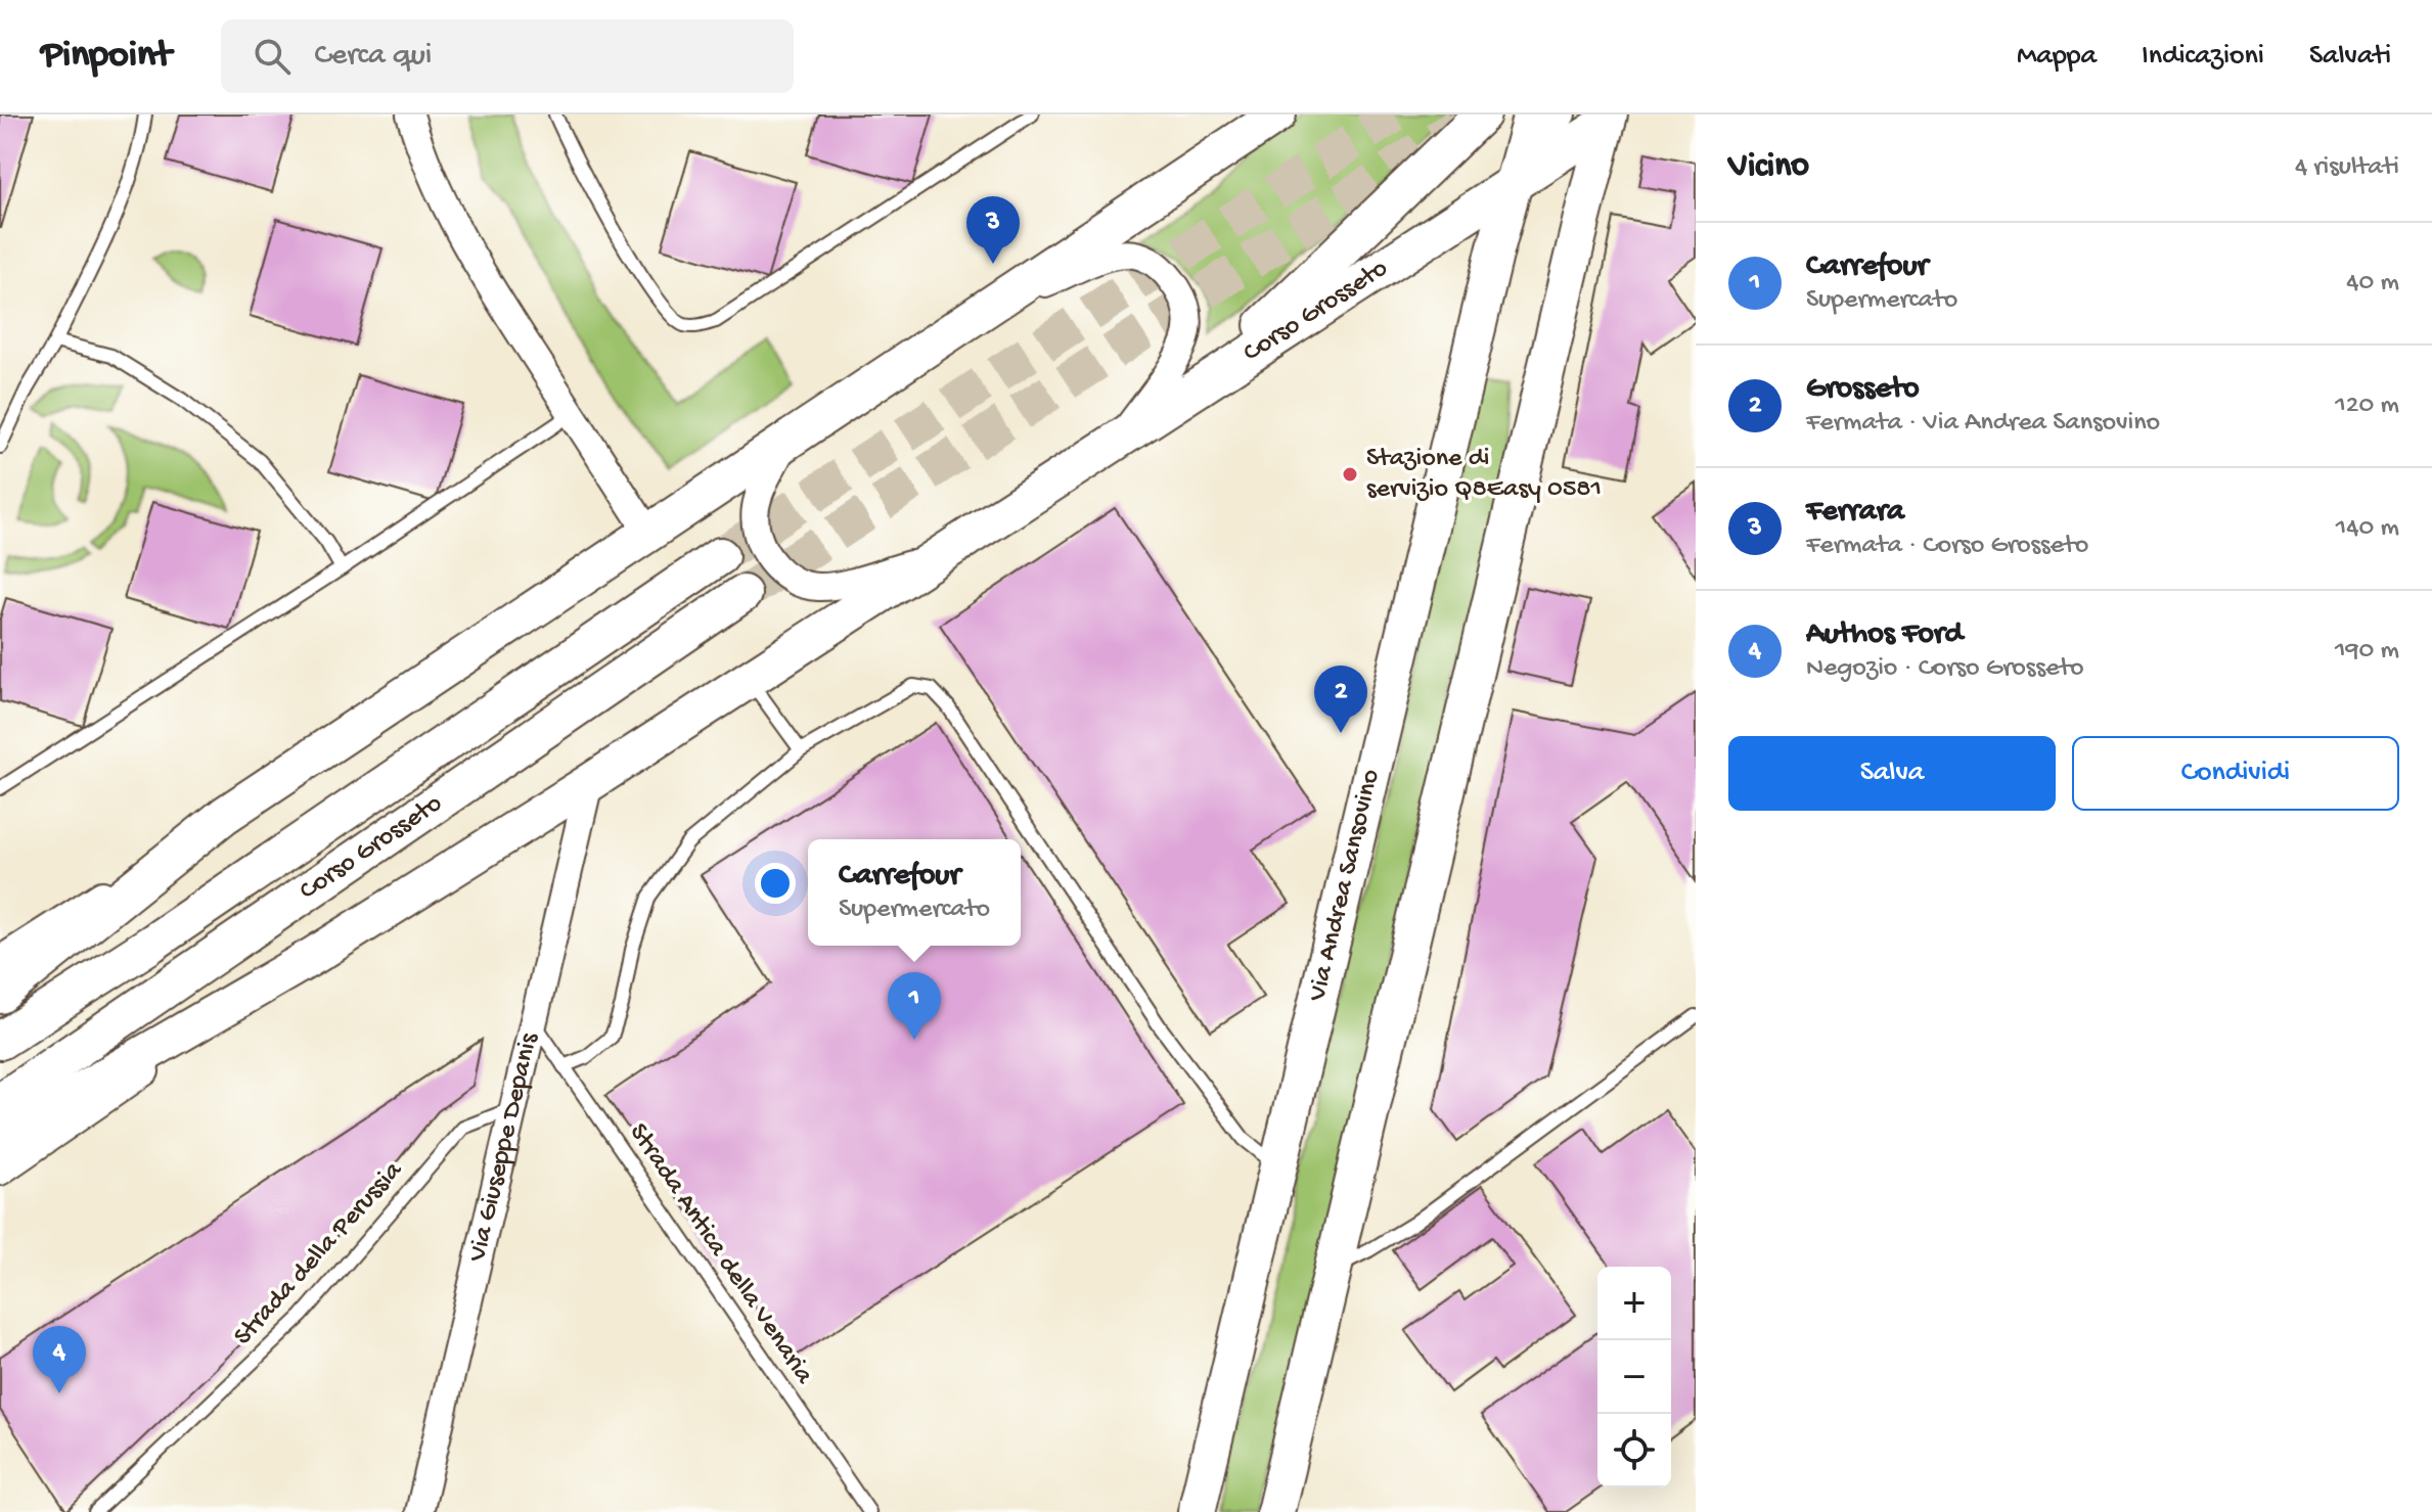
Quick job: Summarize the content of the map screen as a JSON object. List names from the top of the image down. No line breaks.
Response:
{"streets":{"main road":["Corso Grosseto","Via Andrea Sansovino"],"street":["Via Giuseppe Depanis"],"lane":["Strada della Perussia","Strada Antica della Venaria"]},"crossings":[["Corso Grosseto","Via Andrea Sansovino"],["Corso Grosseto","Via Giuseppe Depanis"],["Via Giuseppe Depanis","Strada della Perussia"],["Via Giuseppe Depanis","Strada Antica della Venaria"]],"places":["Stazione di servizio Q8Easy 0581"],"page":{"header":"Pinpoint","search":"Cerca qui","nav":["Mappa","Indicazioni","Salvati"],"heading":["Vicino","4 risultati"],"pins":["3","2","1","4"],"list":[{"mark":"1","name":"Carrefour","note":"Supermercato","value":"40 m"},{"mark":"2","name":"Grosseto","note":"Fermata · Via Andrea Sansovino","value":"120 m"},{"mark":"3","name":"Ferrara","note":"Fermata · Corso Grosseto","value":"140 m"},{"mark":"4","name":"Authos Ford","note":"Negozio · Corso Grosseto","value":"190 m"}],"buttons":["Salva","Condividi"],"popup":["Carrefour","Supermercato"],"map_buttons":["+","−"]}}
